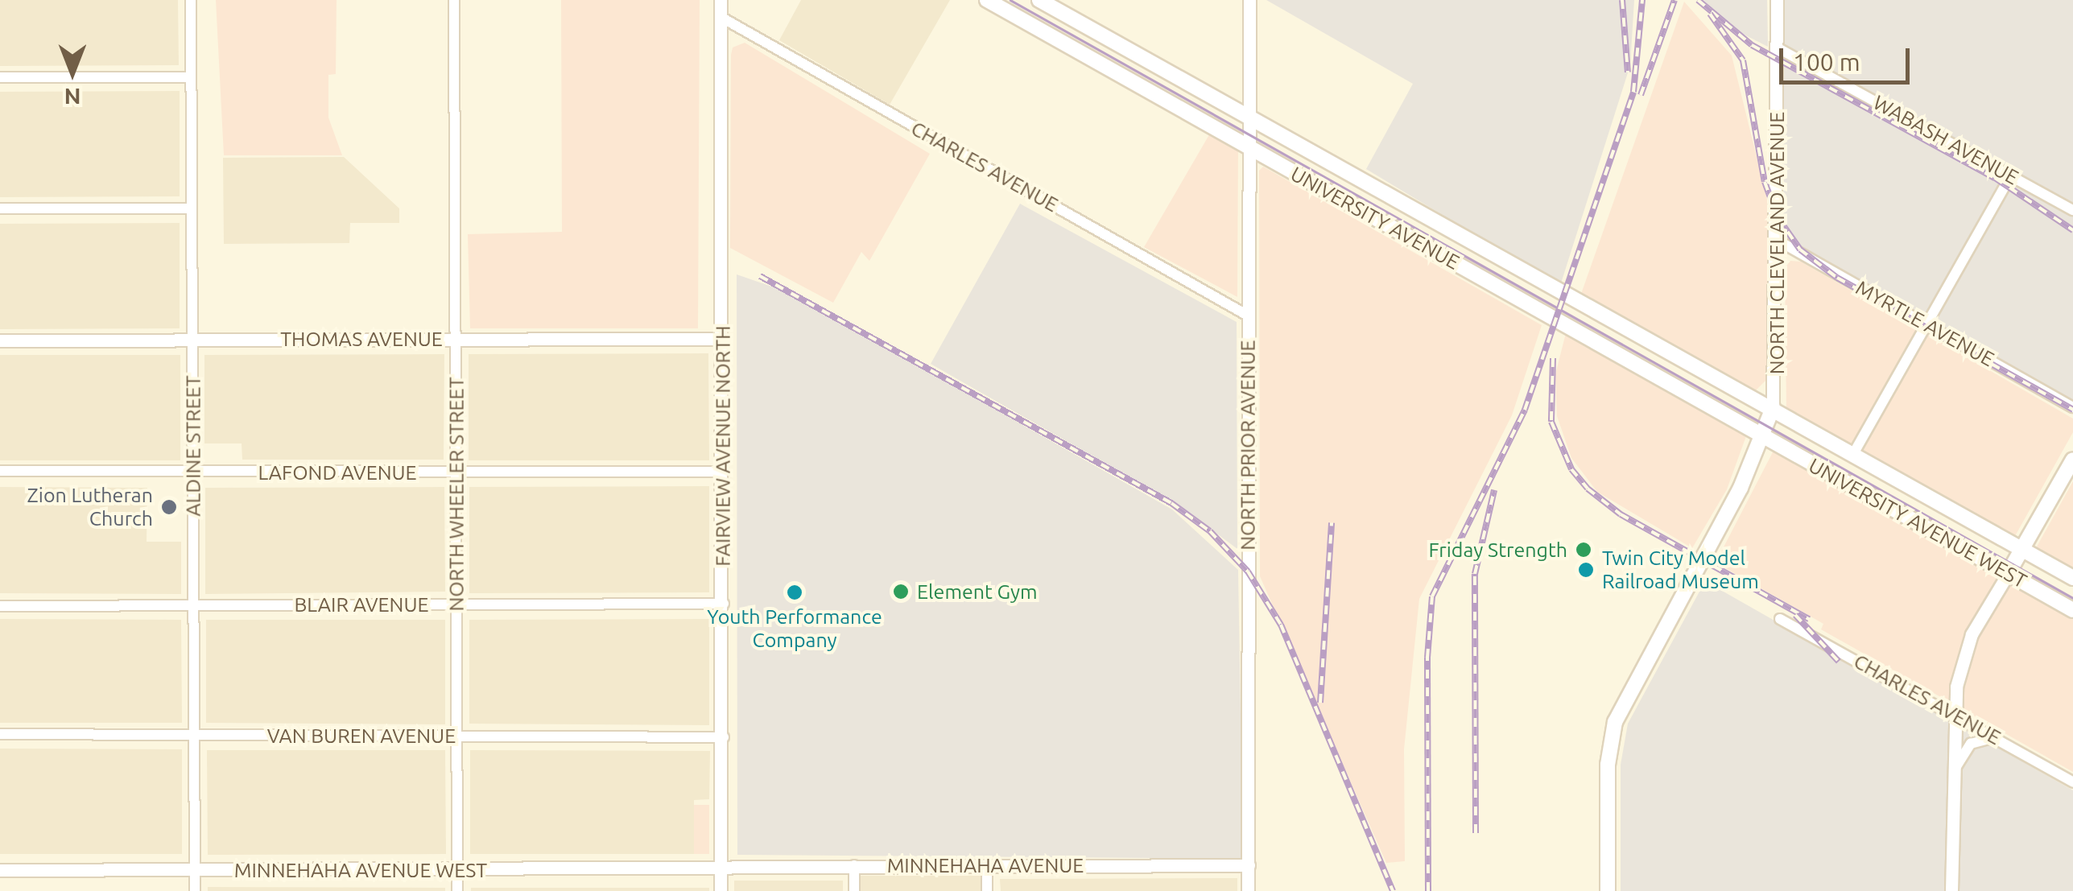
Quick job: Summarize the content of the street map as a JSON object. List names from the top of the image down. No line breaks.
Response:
{"streets":{"main road":["UNIVERSITY AVENUE","NORTH CLEVELAND AVENUE","UNIVERSITY AVENUE WEST"],"street":["WABASH AVENUE","CHARLES AVENUE","MYRTLE AVENUE","THOMAS AVENUE","NORTH PRIOR AVENUE","ALDINE STREET","FAIRVIEW AVENUE NORTH","LAFOND AVENUE","NORTH WHEELER STREET","BLAIR AVENUE","VAN BUREN AVENUE","MINNEHAHA AVENUE","MINNEHAHA AVENUE WEST"]},"crossings":[["WABASH AVENUE","NORTH CLEVELAND AVENUE"],["CHARLES AVENUE","NORTH PRIOR AVENUE"],["CHARLES AVENUE","FAIRVIEW AVENUE NORTH"],["UNIVERSITY AVENUE","NORTH CLEVELAND AVENUE"],["UNIVERSITY AVENUE","NORTH PRIOR AVENUE"],["UNIVERSITY AVENUE","UNIVERSITY AVENUE WEST"],["NORTH CLEVELAND AVENUE","MYRTLE AVENUE"],["NORTH CLEVELAND AVENUE","UNIVERSITY AVENUE WEST"],["THOMAS AVENUE","ALDINE STREET"],["THOMAS AVENUE","FAIRVIEW AVENUE NORTH"],["THOMAS AVENUE","NORTH WHEELER STREET"],["NORTH PRIOR AVENUE","MINNEHAHA AVENUE"],["ALDINE STREET","LAFOND AVENUE"],["ALDINE STREET","BLAIR AVENUE"],["ALDINE STREET","VAN BUREN AVENUE"],["ALDINE STREET","MINNEHAHA AVENUE WEST"],["FAIRVIEW AVENUE NORTH","LAFOND AVENUE"],["FAIRVIEW AVENUE NORTH","BLAIR AVENUE"],["FAIRVIEW AVENUE NORTH","VAN BUREN AVENUE"],["FAIRVIEW AVENUE NORTH","MINNEHAHA AVENUE"],["FAIRVIEW AVENUE NORTH","MINNEHAHA AVENUE WEST"],["LAFOND AVENUE","NORTH WHEELER STREET"],["NORTH WHEELER STREET","BLAIR AVENUE"],["NORTH WHEELER STREET","VAN BUREN AVENUE"],["NORTH WHEELER STREET","MINNEHAHA AVENUE WEST"],["MINNEHAHA AVENUE","MINNEHAHA AVENUE WEST"]],"places":["Zion Lutheran Church","Friday Strength","Twin City Model Railroad Museum","Element Gym","Youth Performance Company"],"scale_bar":"100 m","north":"bottom"}
